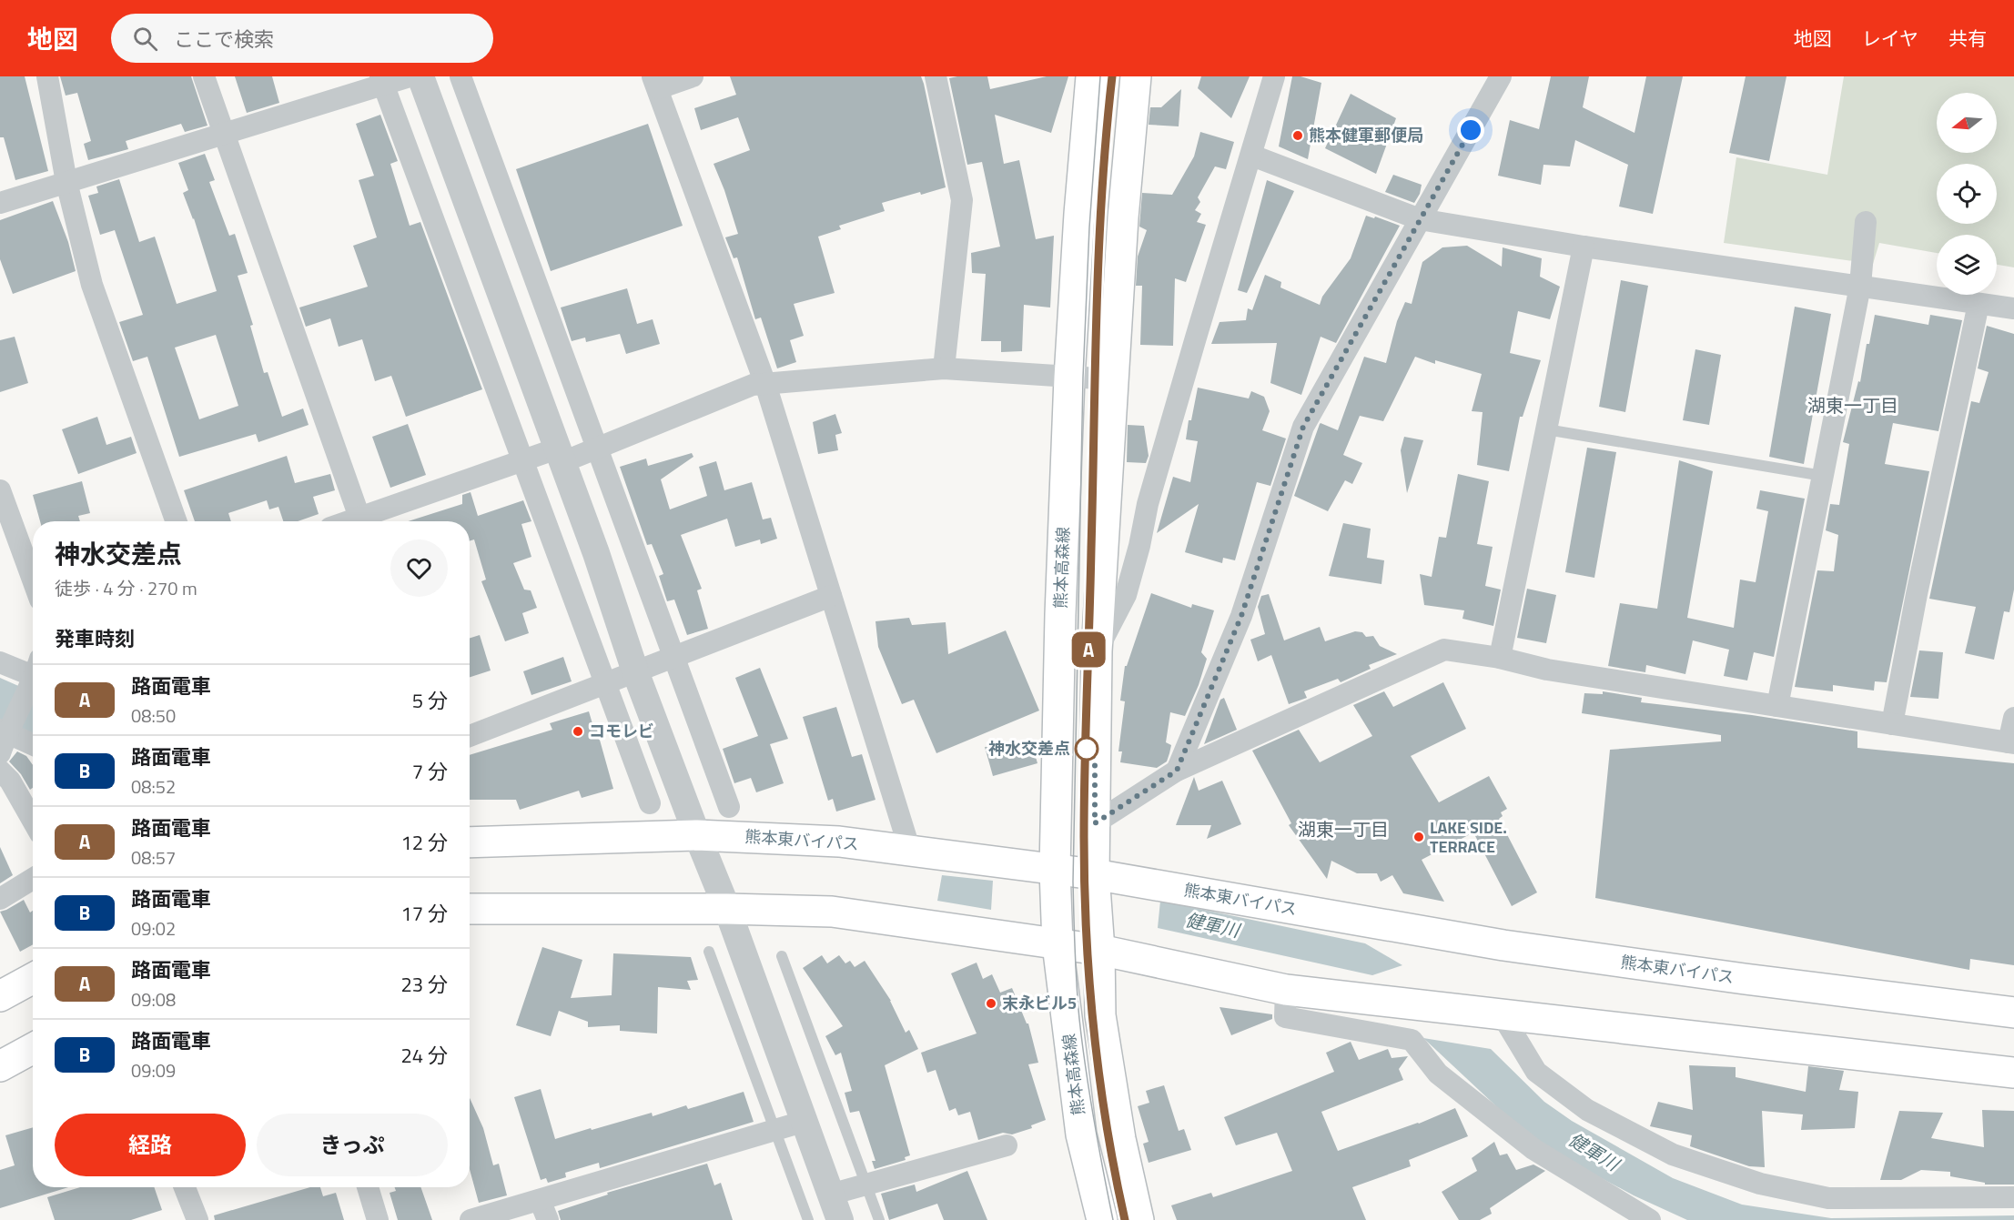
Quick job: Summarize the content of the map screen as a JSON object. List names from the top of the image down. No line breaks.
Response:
{"streets":{"main road":["熊本高森線","熊本東バイパス"]},"crossings":[["熊本高森線","熊本東バイパス"]],"districts":["湖東一丁目","湖東一丁目"],"water":["健軍川"],"places":["熊本健軍郵便局","コモレビ","神水交差点","LAKE SIDE. TERRACE","末永ビル5"],"lines":["tram line A"],"north":"left","page":{"header":"地図","search":"ここで検索","nav":["地図","レイヤ","共有"],"on_map":"A","heading":[["神水交差点","徒歩 · 4 分 · 270 m"],"発車時刻"],"list":[{"mark":"A","name":"路面電車","note":"08:50","value":"5 分"},{"mark":"B","name":"路面電車","note":"08:52","value":"7 分"},{"mark":"A","name":"路面電車","note":"08:57","value":"12 分"},{"mark":"B","name":"路面電車","note":"09:02","value":"17 分"},{"mark":"A","name":"路面電車","note":"09:08","value":"23 分"},{"mark":"B","name":"路面電車","note":"09:09","value":"24 分"}],"buttons":["経路","きっぷ"]}}
